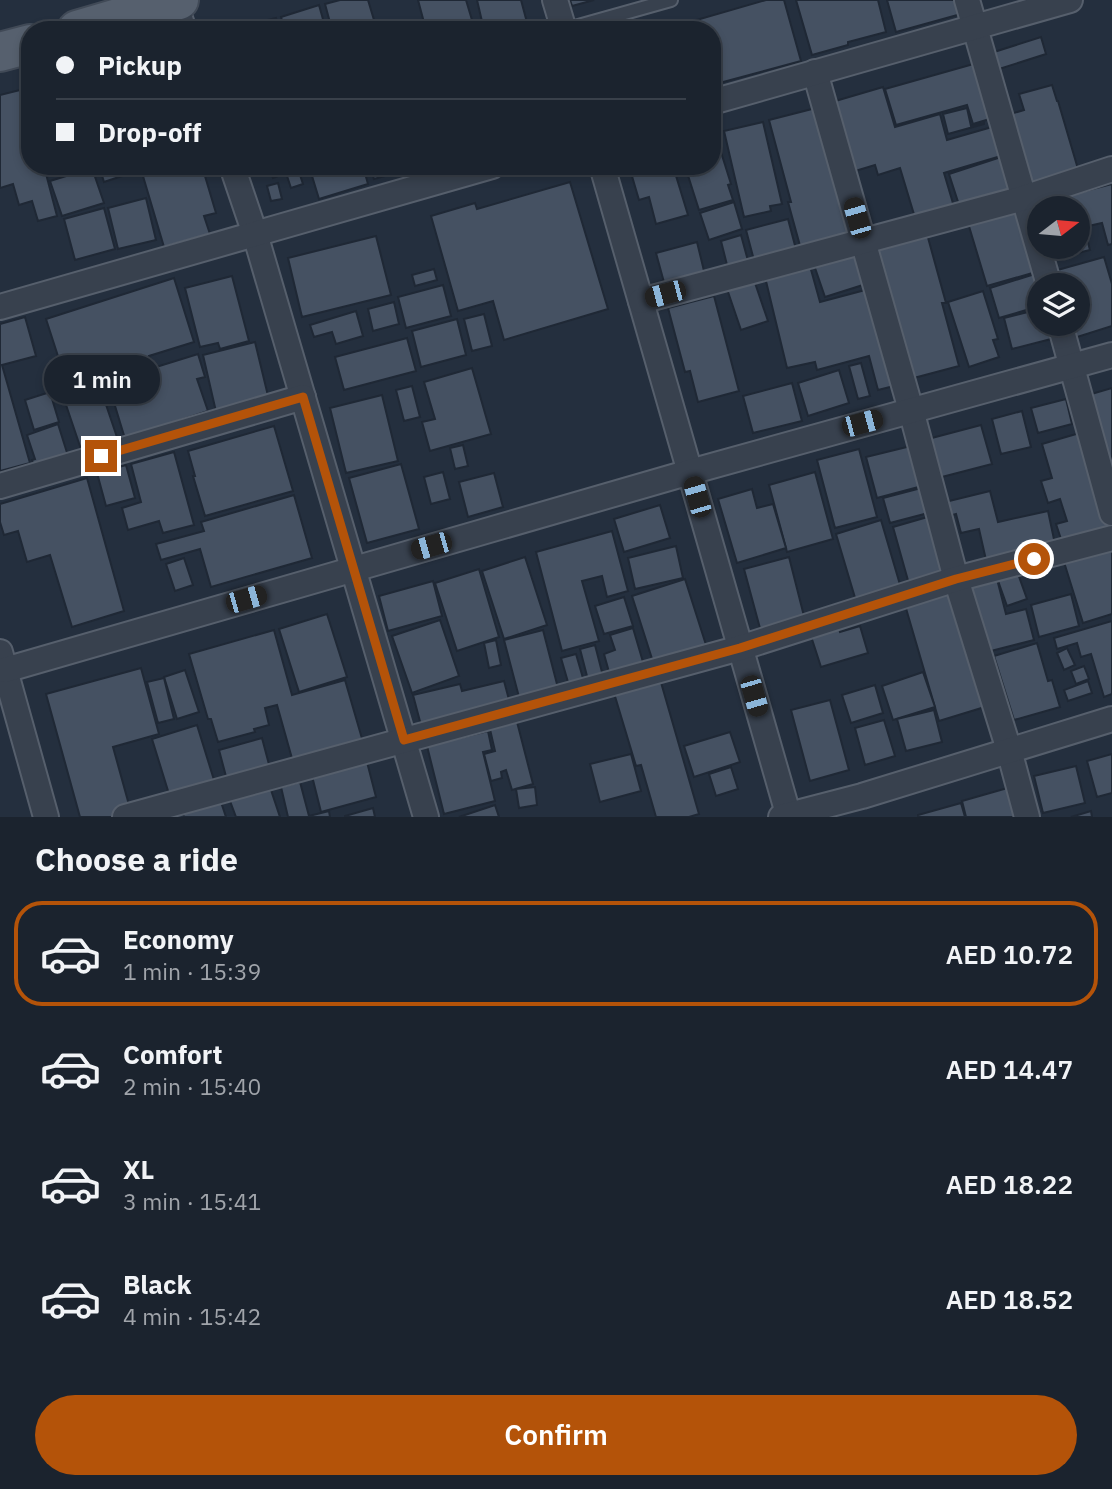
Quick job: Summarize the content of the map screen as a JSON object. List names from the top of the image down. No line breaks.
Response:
{"north":"right","page":{"banner":["Pickup","Drop-off"],"bubble":"1 min","heading":"Choose a ride","list":[{"name":"Economy","note":"1 min · 15:39","value":"AED 10.72"},{"name":"Comfort","note":"2 min · 15:40","value":"AED 14.47"},{"name":"XL","note":"3 min · 15:41","value":"AED 18.22"},{"name":"Black","note":"4 min · 15:42","value":"AED 18.52"}],"buttons":"Confirm"}}
